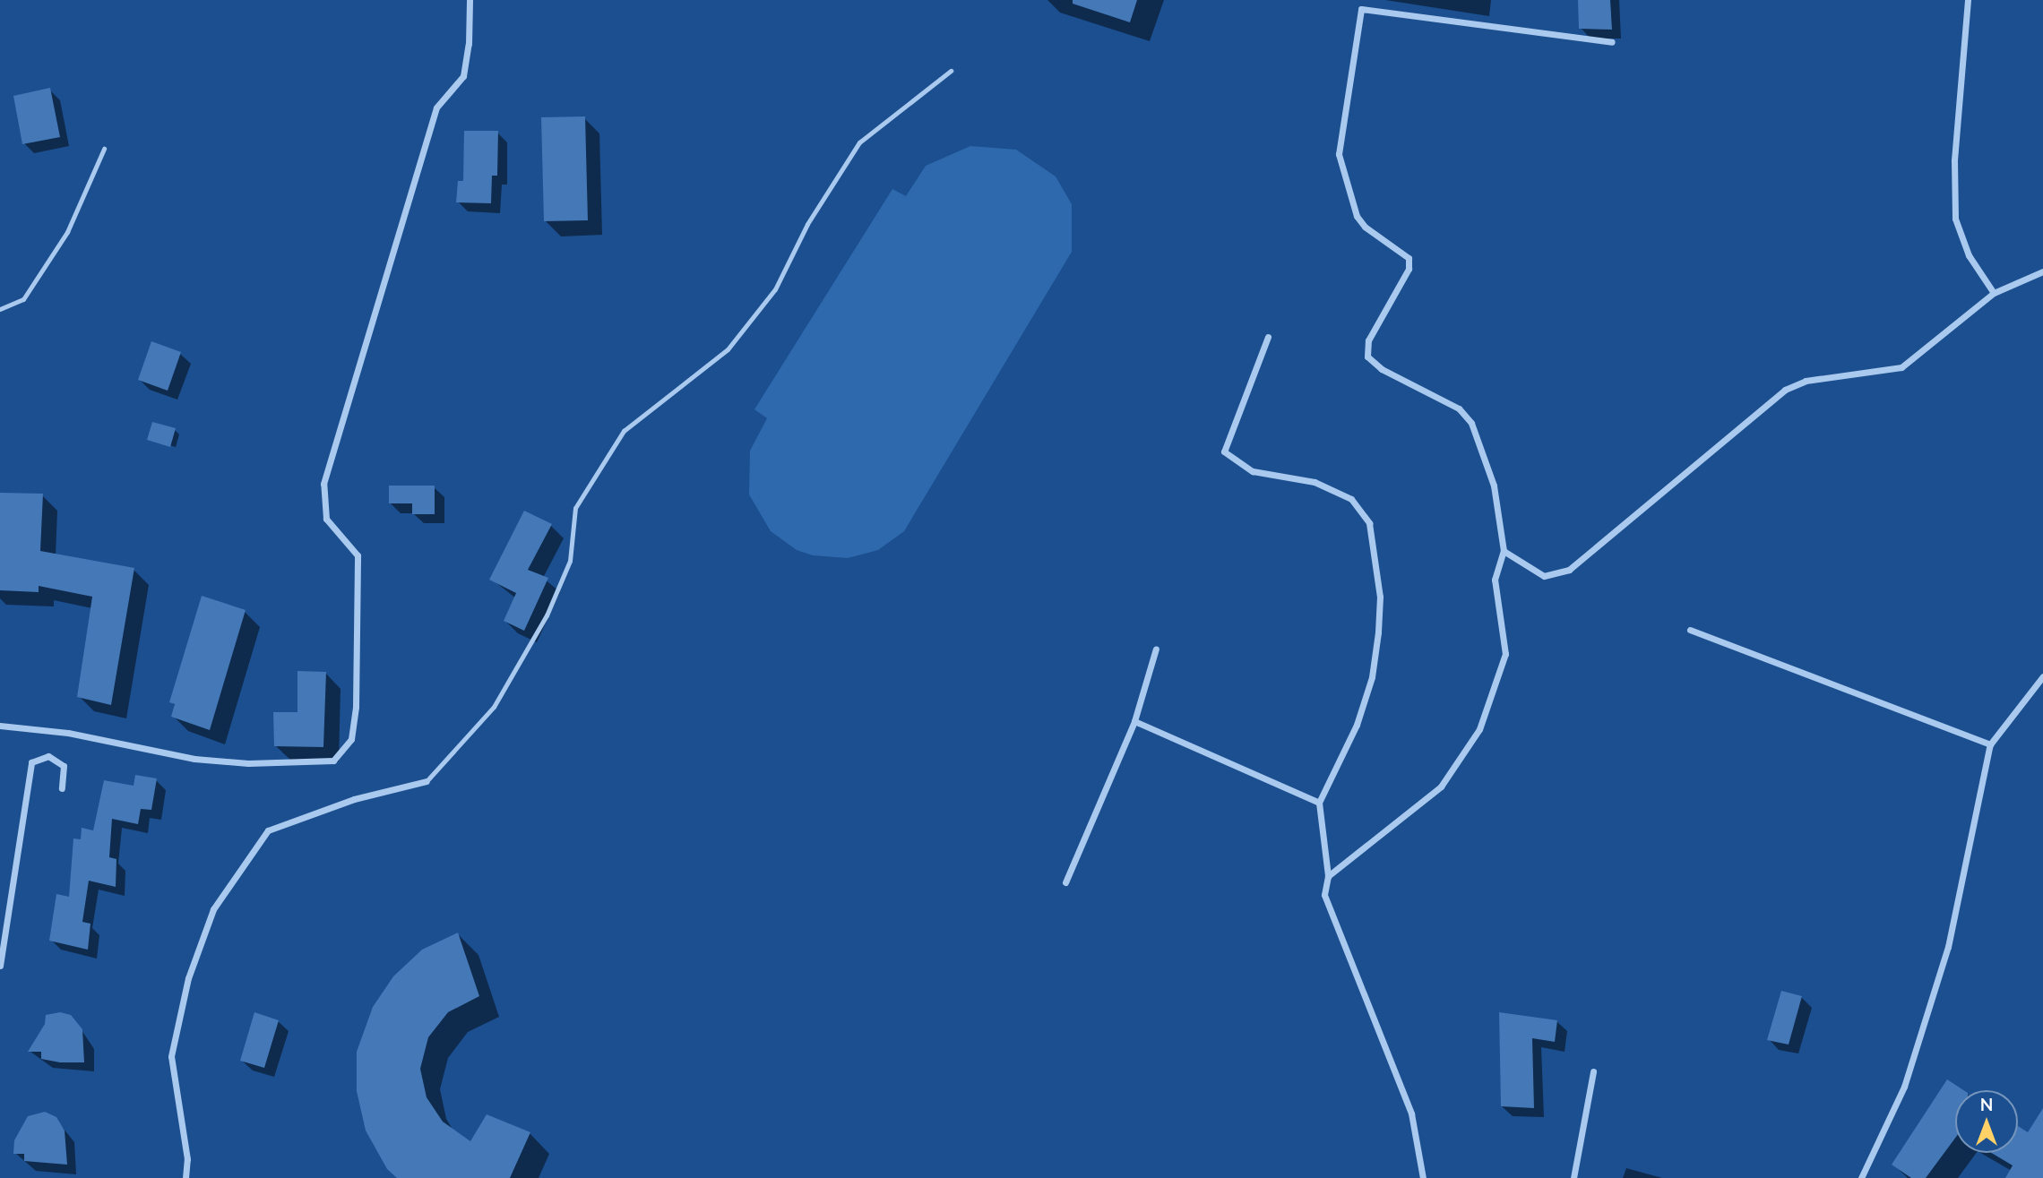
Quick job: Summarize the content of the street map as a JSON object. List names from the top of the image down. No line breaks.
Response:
{"north":"top"}
